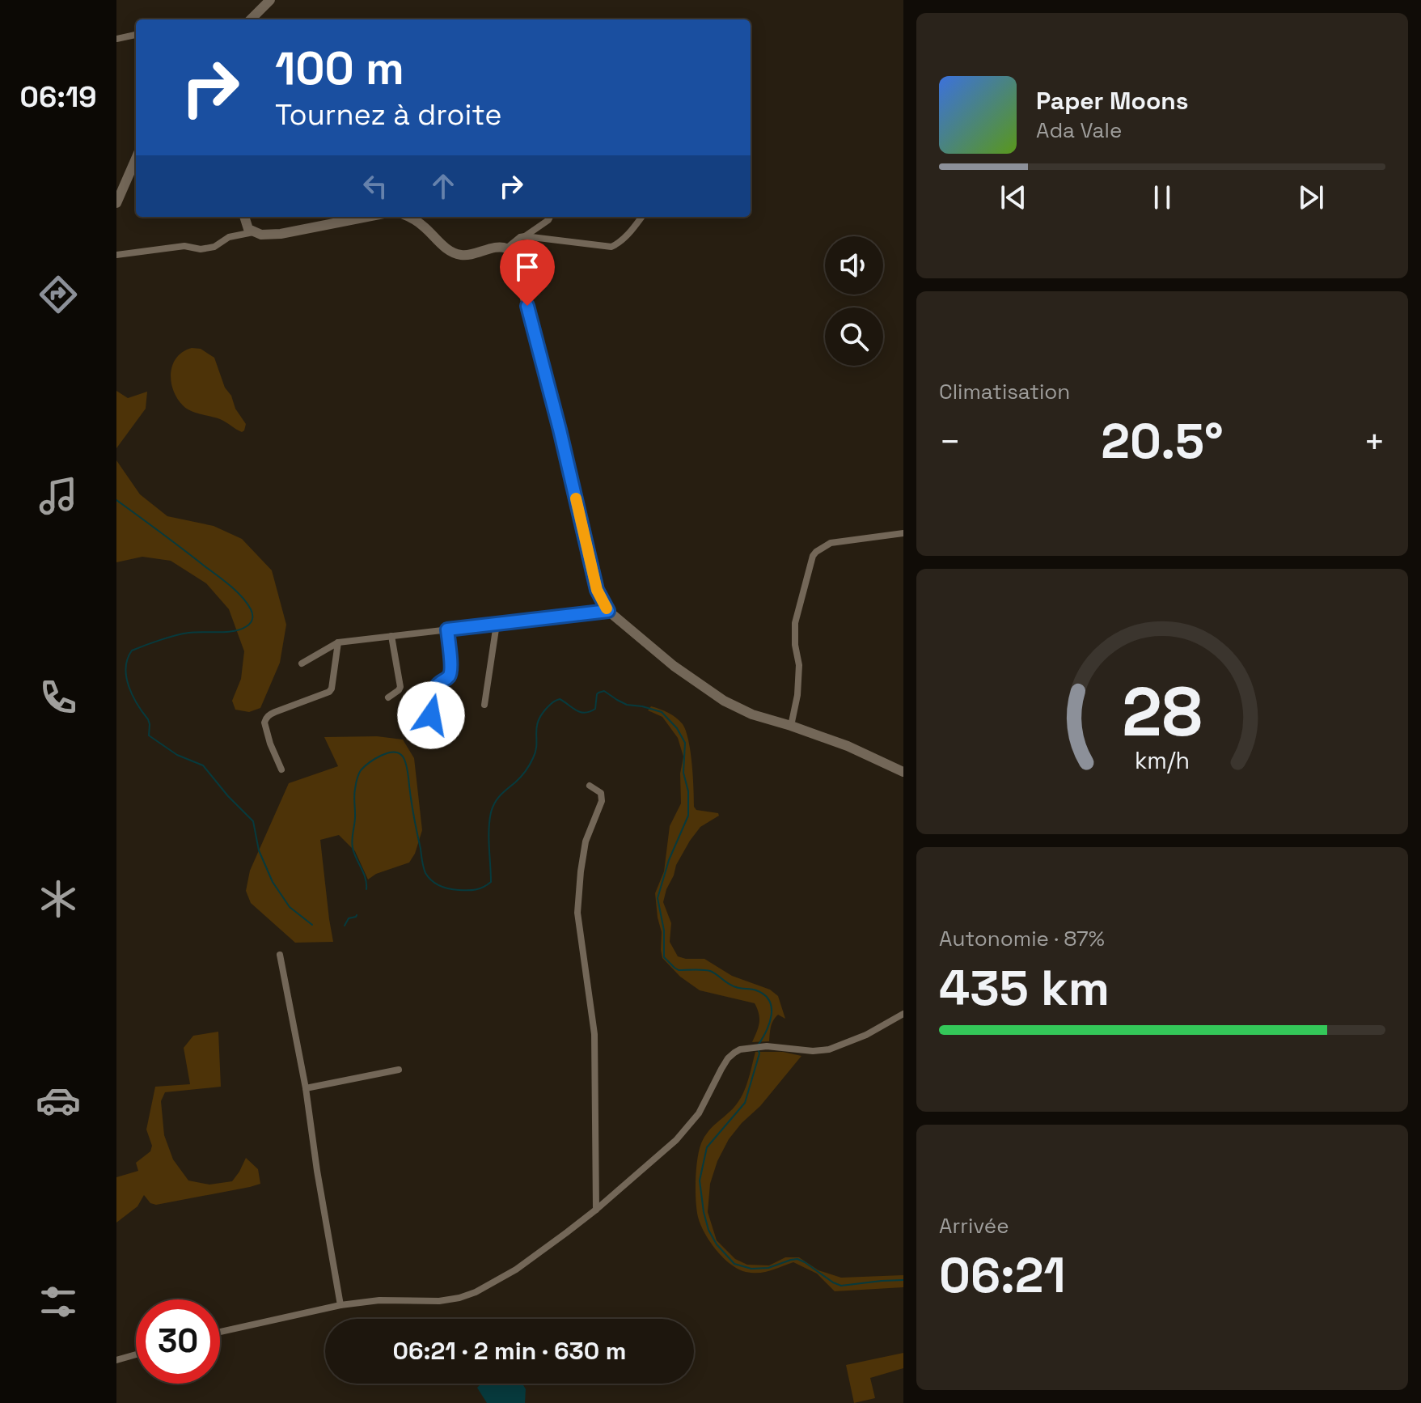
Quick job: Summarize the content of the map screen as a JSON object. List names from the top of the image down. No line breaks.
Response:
{"page":{"tabs":"06:19","turn":["100 m","Tournez à droite"],"song":["Paper Moons","Ada Vale"],"tile":["Climatisation",["Autonomie · 87%","435 km"],["Arrivée","06:21"]],"heat":["−","20.5°","+"],"limit":"30","trip":"06:21 · 2 min · 630 m","gauge":["28","km/h"]}}
